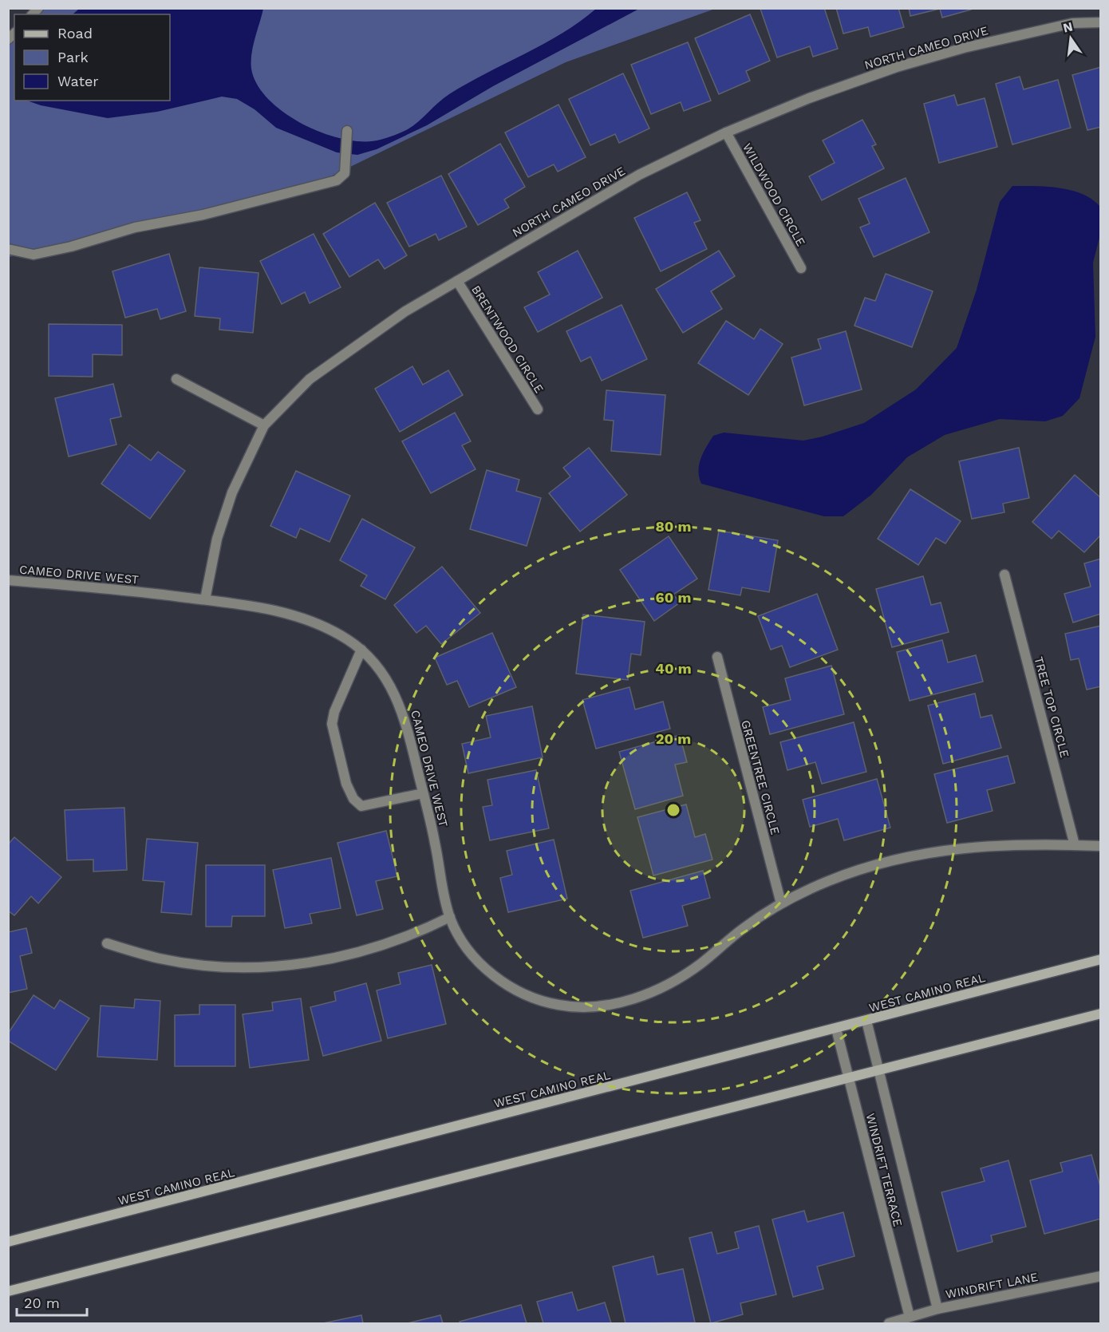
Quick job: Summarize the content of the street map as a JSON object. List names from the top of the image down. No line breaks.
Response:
{"streets":{"street":["NORTH CAMEO DRIVE","WILDWOOD CIRCLE","BRENTWOOD CIRCLE","CAMEO DRIVE WEST","TREE TOP CIRCLE","GREENTREE CIRCLE","WEST CAMINO REAL","WINDRIFT TERRACE","WINDRIFT LANE"]},"crossings":[["NORTH CAMEO DRIVE","WILDWOOD CIRCLE"],["NORTH CAMEO DRIVE","BRENTWOOD CIRCLE"],["NORTH CAMEO DRIVE","CAMEO DRIVE WEST"],["CAMEO DRIVE WEST","TREE TOP CIRCLE"],["CAMEO DRIVE WEST","GREENTREE CIRCLE"],["WEST CAMINO REAL","WINDRIFT TERRACE"],["WINDRIFT TERRACE","WINDRIFT LANE"]],"legend":["Road","Park","Water"],"scale_bar":"20 m","north":"top","rings":["80 m","60 m","40 m","20 m"]}
